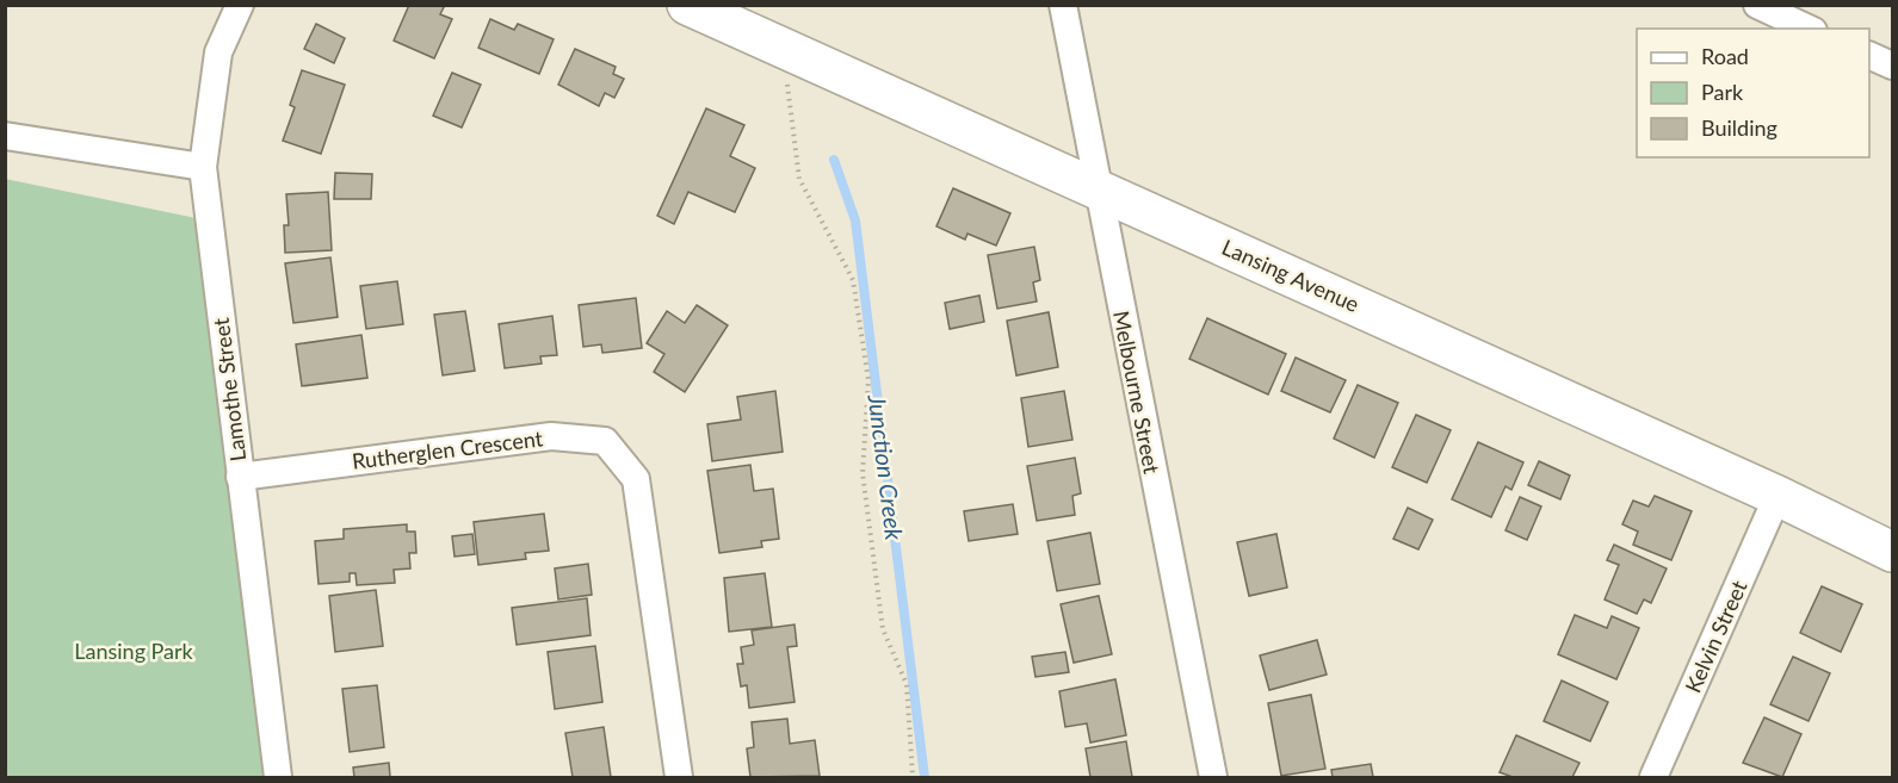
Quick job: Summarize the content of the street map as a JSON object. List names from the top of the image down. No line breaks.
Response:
{"streets":{"street":["Lansing Avenue","Lamothe Street","Melbourne Street","Rutherglen Crescent","Kelvin Street"]},"crossings":[["Lansing Avenue","Melbourne Street"],["Lansing Avenue","Kelvin Street"],["Lamothe Street","Rutherglen Crescent"]],"water":["Junction Creek"],"parks":["Lansing Park"],"legend":["Road","Park","Building"]}
